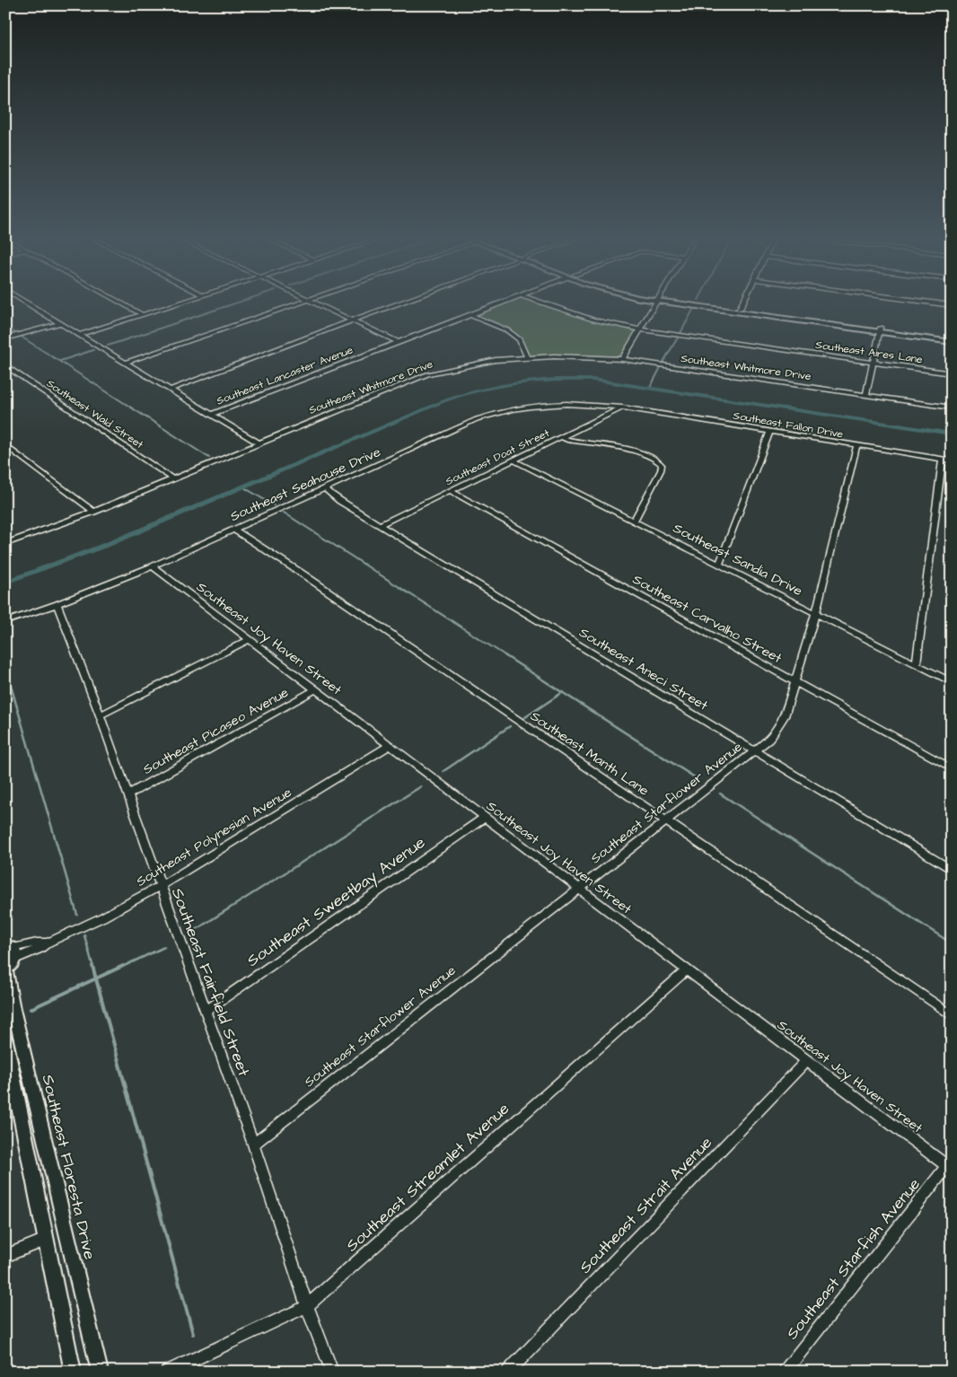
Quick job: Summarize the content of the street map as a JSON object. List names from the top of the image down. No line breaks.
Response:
{"streets":{"main road":["Southeast Floresta Drive"],"street":["Southeast Aires Lane","Southeast Whitmore Drive","Southeast Lancaster Avenue","Southeast Wald Street","Southeast Fallon Drive","Southeast Doat Street","Southeast Seahouse Drive","Southeast Sandia Drive","Southeast Carvalho Street","Southeast Joy Haven Street","Southeast Aneci Street","Southeast Picaseo Avenue","Southeast Manth Lane","Southeast Starflower Avenue","Southeast Polynesian Avenue","Southeast Sweetbay Avenue","Southeast Fairfield Street","Southeast Streamlet Avenue","Southeast Strait Avenue","Southeast Starfish Avenue"]},"crossings":[["Southeast Whitmore Drive","Southeast Wald Street"],["Southeast Fallon Drive","Southeast Doat Street"],["Southeast Fallon Drive","Southeast Seahouse Drive"],["Southeast Fallon Drive","Southeast Starflower Avenue"],["Southeast Doat Street","Southeast Seahouse Drive"],["Southeast Doat Street","Southeast Sandia Drive"],["Southeast Doat Street","Southeast Carvalho Street"],["Southeast Doat Street","Southeast Aneci Street"],["Southeast Seahouse Drive","Southeast Joy Haven Street"],["Southeast Seahouse Drive","Southeast Aneci Street"],["Southeast Seahouse Drive","Southeast Manth Lane"],["Southeast Seahouse Drive","Southeast Fairfield Street"],["Southeast Sandia Drive","Southeast Starflower Avenue"],["Southeast Carvalho Street","Southeast Starflower Avenue"],["Southeast Joy Haven Street","Southeast Picaseo Avenue"],["Southeast Joy Haven Street","Southeast Starflower Avenue"],["Southeast Joy Haven Street","Southeast Polynesian Avenue"],["Southeast Joy Haven Street","Southeast Sweetbay Avenue"],["Southeast Joy Haven Street","Southeast Streamlet Avenue"],["Southeast Joy Haven Street","Southeast Strait Avenue"],["Southeast Joy Haven Street","Southeast Starfish Avenue"],["Southeast Aneci Street","Southeast Starflower Avenue"],["Southeast Picaseo Avenue","Southeast Fairfield Street"],["Southeast Manth Lane","Southeast Starflower Avenue"],["Southeast Starflower Avenue","Southeast Fairfield Street"],["Southeast Polynesian Avenue","Southeast Fairfield Street"],["Southeast Polynesian Avenue","Southeast Floresta Drive"],["Southeast Sweetbay Avenue","Southeast Fairfield Street"],["Southeast Fairfield Street","Southeast Streamlet Avenue"]]}
